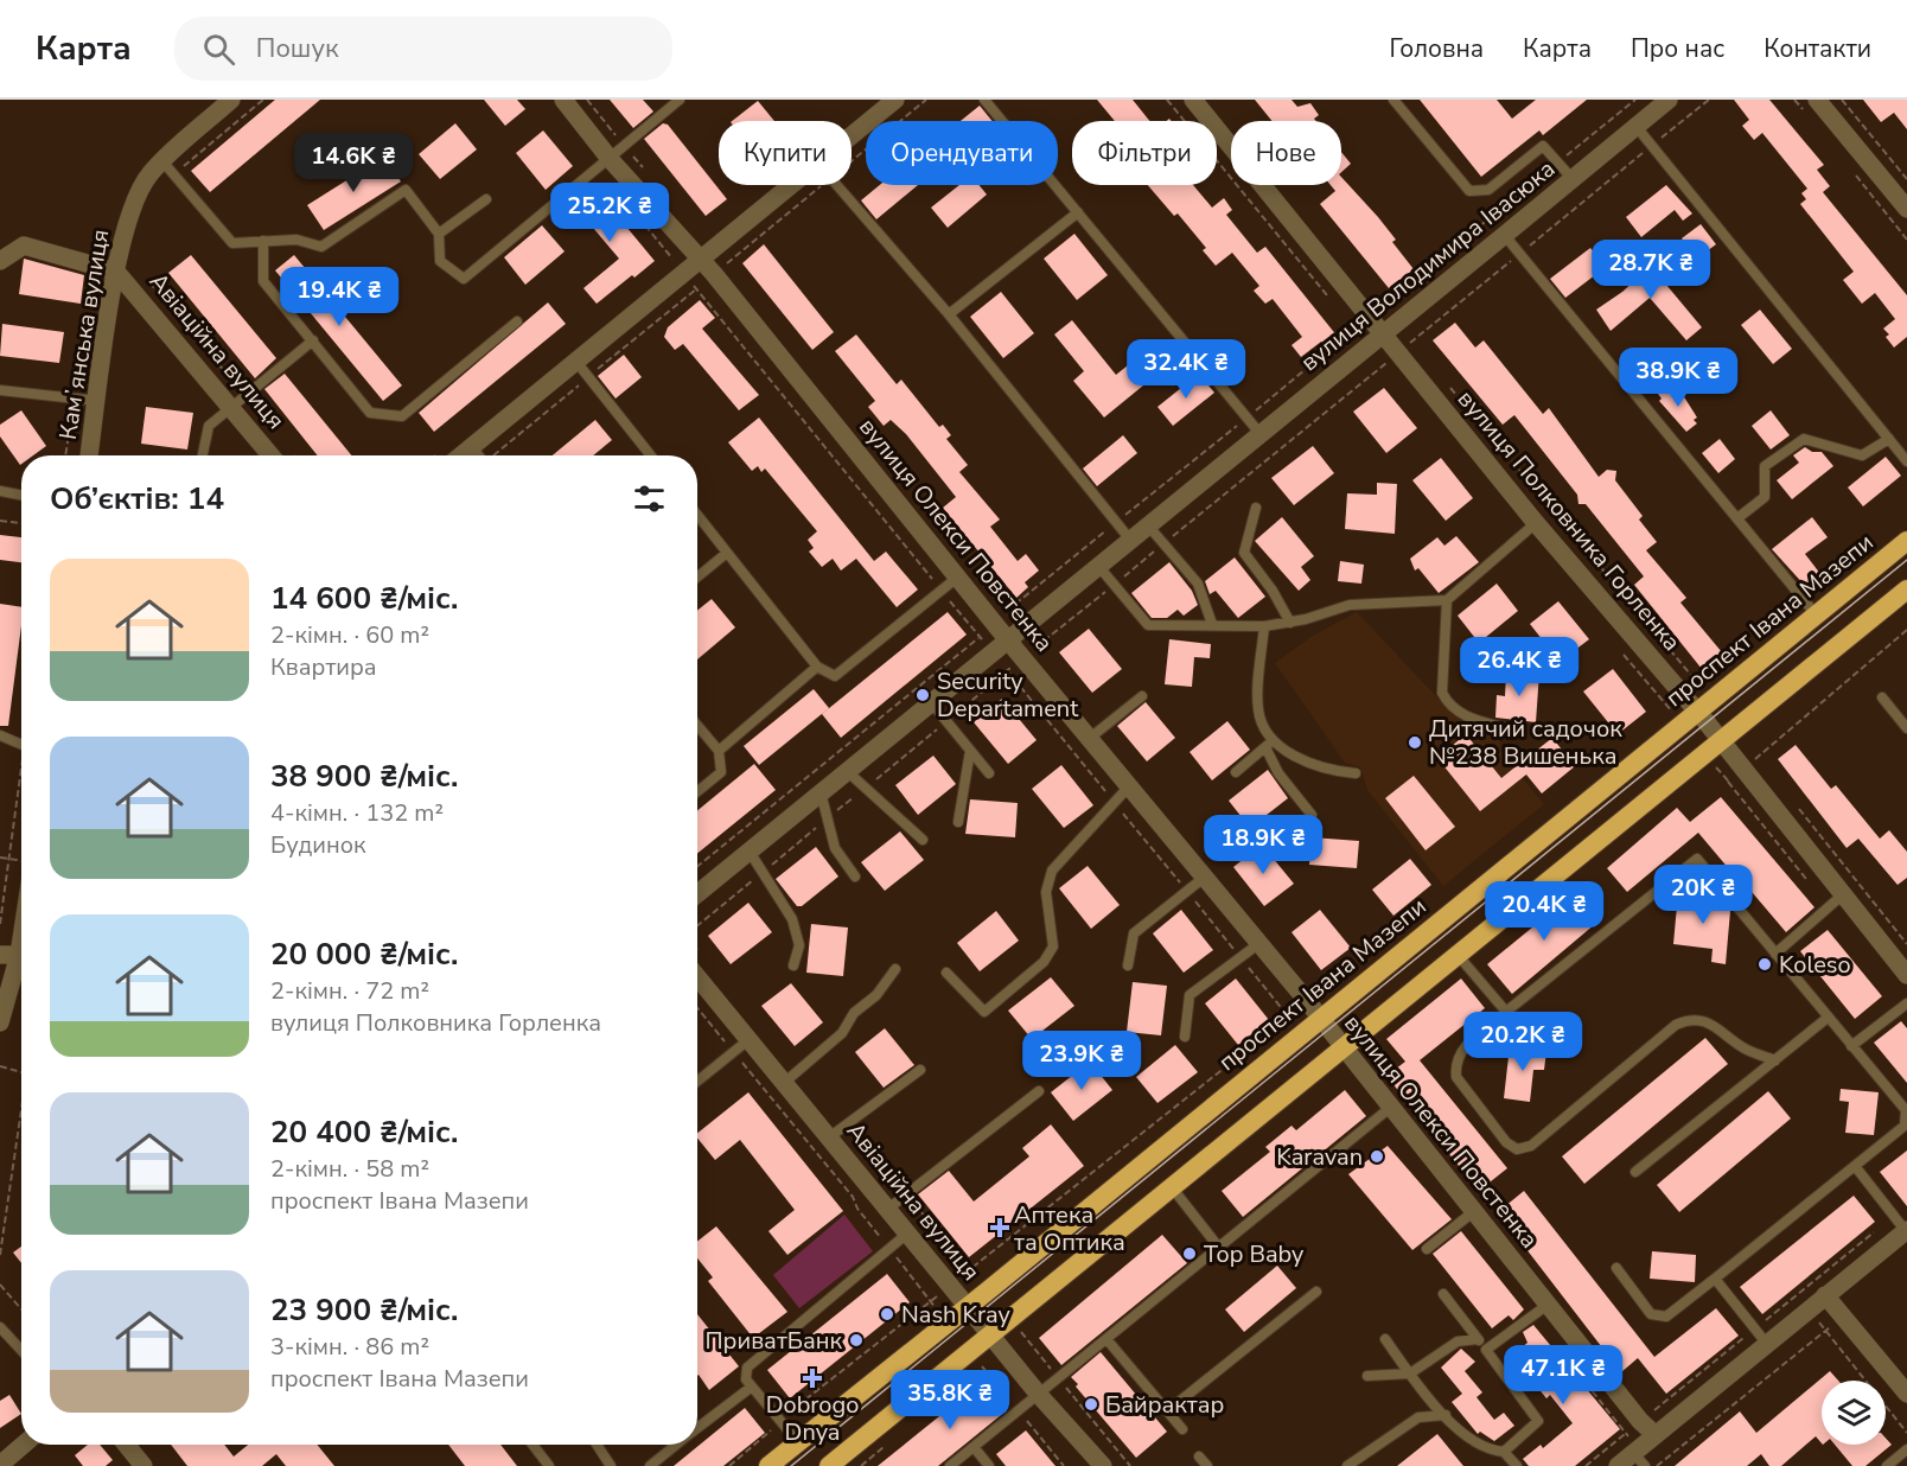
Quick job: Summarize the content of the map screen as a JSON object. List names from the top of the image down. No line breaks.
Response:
{"streets":{"highway":["проспект Івана Мазепи"],"street":["вулиця Володимира Івасюка","Камʼянська вулиця","Авіаційна вулиця","вулиця Полковника Горленка","вулиця Олекси Повстенка"]},"crossings":[["вулиця Володимира Івасюка","вулиця Полковника Горленка"],["вулиця Володимира Івасюка","вулиця Олекси Повстенка"],["Камʼянська вулиця","Авіаційна вулиця"],["Авіаційна вулиця","проспект Івана Мазепи"],["вулиця Полковника Горленка","проспект Івана Мазепи"],["вулиця Олекси Повстенка","проспект Івана Мазепи"]],"places":{"other":["Security Departament","Дитячий садочок №238 Вишенька","Koleso","Karavan","Top Baby","Nash Kray","ПриватБанк","Байрактар"],"health":["Аптека та Оптика","Dobrogo Dnya"]},"page":{"header":"Карта","search":"Пошук","nav":["Головна","Карта","Про нас","Контакти"],"chip":["Купити","Орендувати","Фільтри","Нове"],"price":["14.6K ₴","25.2K ₴","28.7K ₴","19.4K ₴","32.4K ₴","38.9K ₴","26.4K ₴","18.9K ₴","20K ₴","20.4K ₴","20.2K ₴","23.9K ₴","47.1K ₴","35.8K ₴"],"heading":"Об’єктів: 14","list":[{"name":"14 600 ₴/міс.","note":"2-кімн. · 60 m² · Квартира"},{"name":"38 900 ₴/міс.","note":"4-кімн. · 132 m² · Будинок"},{"name":"20 000 ₴/міс.","note":"2-кімн. · 72 m² · вулиця Полковника Горленка"},{"name":"20 400 ₴/міс.","note":"2-кімн. · 58 m² · проспект Івана Мазепи"},{"name":"23 900 ₴/міс.","note":"3-кімн. · 86 m² · проспект Івана Мазепи"}]}}
